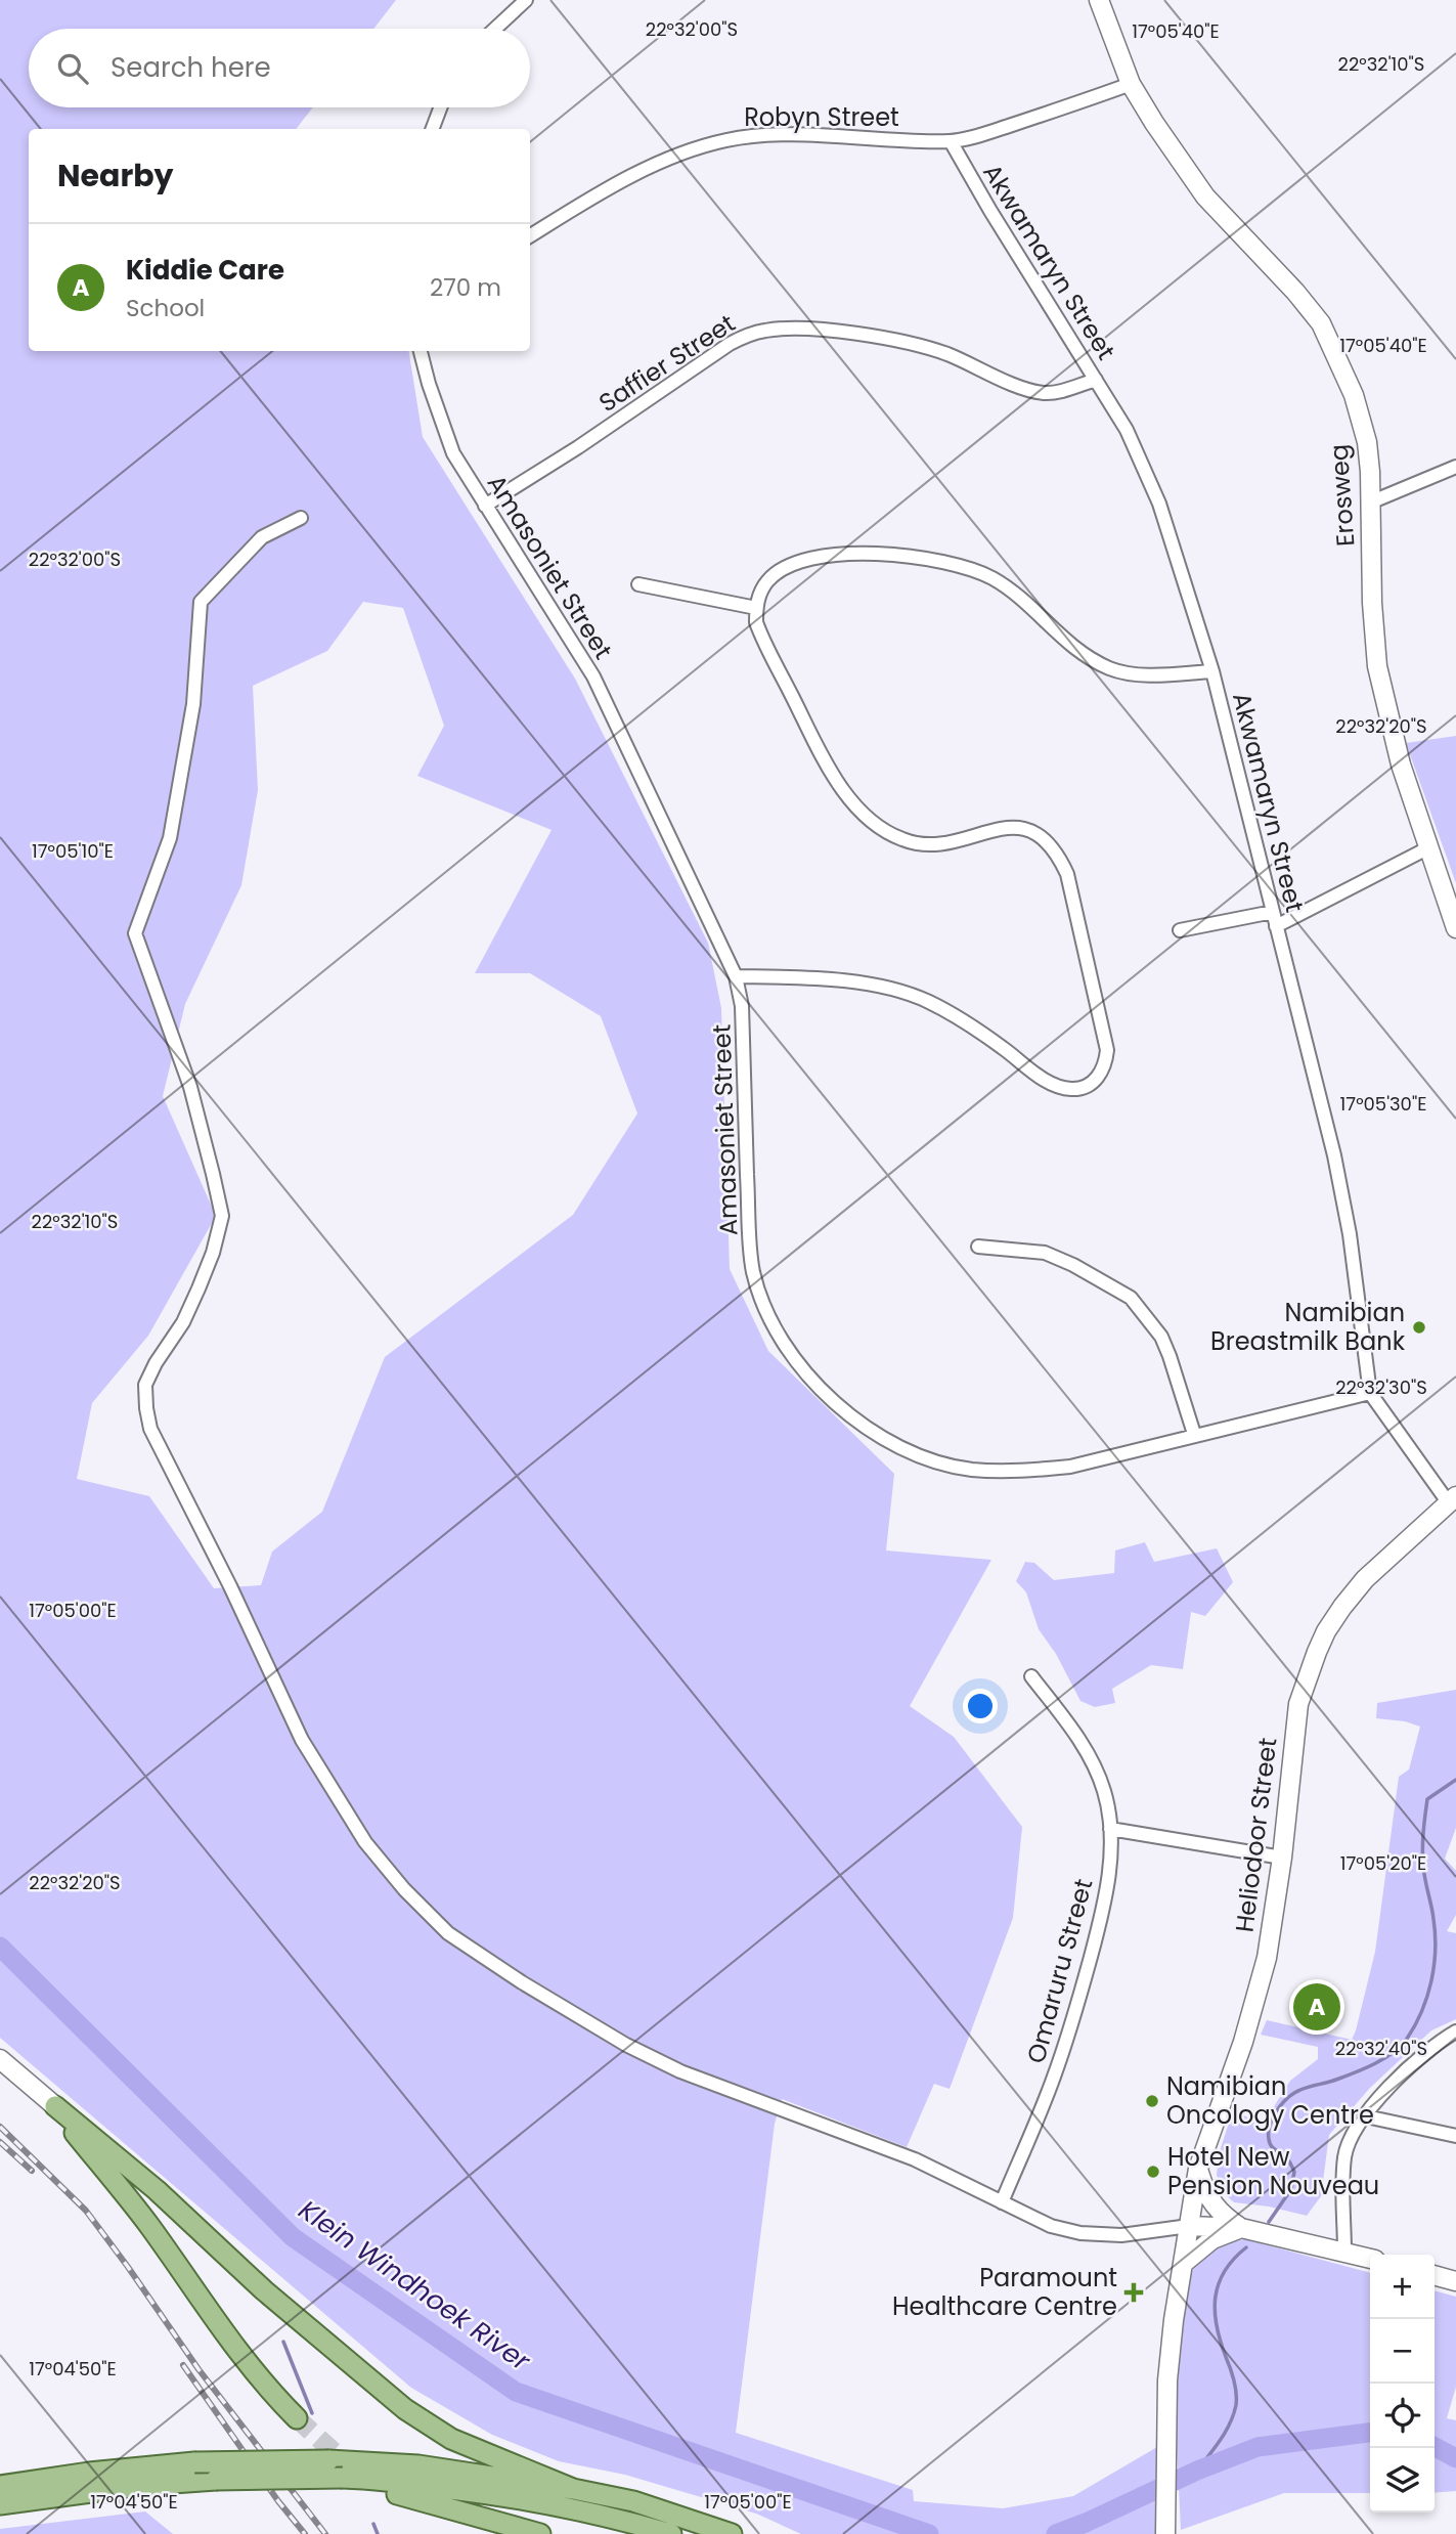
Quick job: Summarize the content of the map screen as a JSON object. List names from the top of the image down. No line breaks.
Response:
{"streets":{"street":["Robyn Street","Akwamaryn Street","Saffier Street","Erosweg","Amasoniet Street","Heliodoor Street","Omaruru Street"]},"crossings":[["Robyn Street","Akwamaryn Street"],["Robyn Street","Erosweg"],["Akwamaryn Street","Saffier Street"],["Akwamaryn Street","Amasoniet Street"],["Akwamaryn Street","Heliodoor Street"],["Saffier Street","Amasoniet Street"]],"water":["Klein Windhoek River"],"places":{"other":["Namibian Breastmilk Bank","Namibian Oncology Centre","Hotel New Pension Nouveau"],"health":["Paramount Healthcare Centre"]},"page":{"search":"Search here","heading":"Nearby","list":[{"mark":"A","name":"Kiddie Care","note":"School","value":"270 m"}],"pins":"A","map_buttons":["+","−"]},"coordinates":["22°32'00\"S","17°05'40\"E","22°32'10\"S","22°32'20\"S","17°05'10\"E","17°05'30\"E","22°32'30\"S","17°05'00\"E","17°05'20\"E","22°32'40\"S","17°04'50\"E"]}
